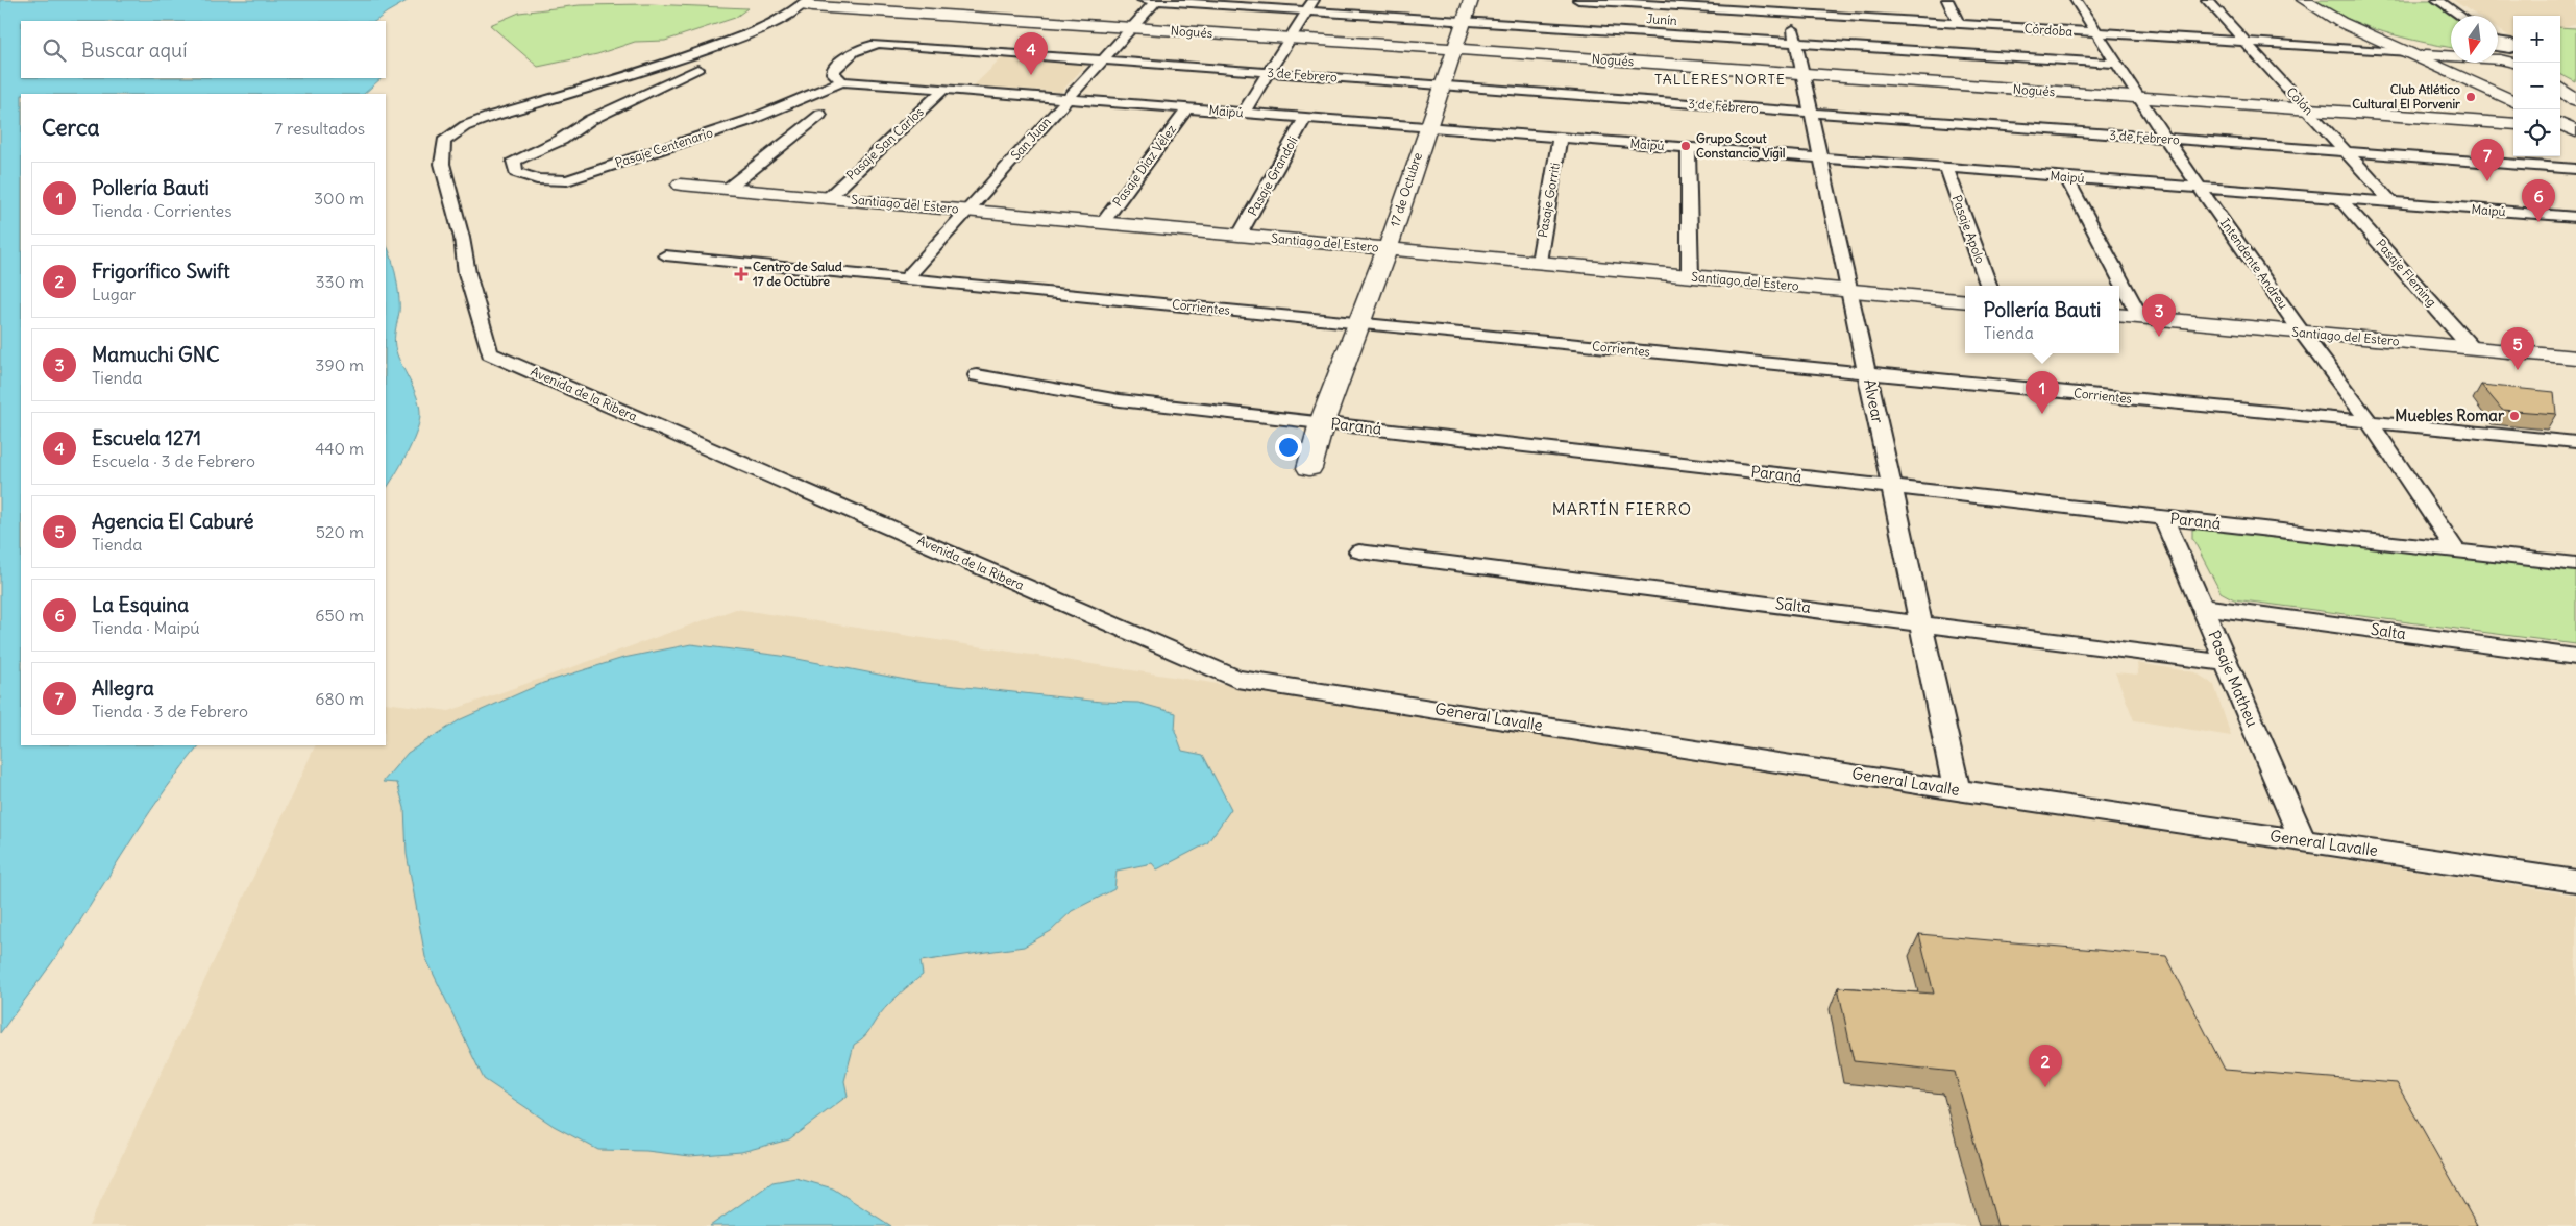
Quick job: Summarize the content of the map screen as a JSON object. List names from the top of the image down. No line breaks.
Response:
{"streets":{"street":["Junín","Córdoba","Nogués","3 de Febrero","Colón","Maipú","San Juan","Pasaje San Carlos","Pasaje Centenario","Pasaje Díaz Vélez","Pasaje Grandoli","17 de Octubre","Pasaje Gorriti","Santiago del Estero","Pasaje Apolo","Intendente Andreu","Pasaje Fleming","Corrientes","Avenida de la Ribera","Alvear","Paraná","Salta","Pasaje Matheu","General Lavalle"]},"crossings":[["Junín","San Juan"],["Junín","17 de Octubre"],["Junín","Intendente Andreu"],["Junín","Alvear"],["Córdoba","Colón"],["Córdoba","Intendente Andreu"],["Córdoba","Alvear"],["Nogués","Colón"],["Nogués","San Juan"],["Nogués","17 de Octubre"],["Nogués","Intendente Andreu"],["Nogués","Avenida de la Ribera"],["Nogués","Alvear"],["3 de Febrero","Colón"],["3 de Febrero","Maipú"],["3 de Febrero","San Juan"],["3 de Febrero","Pasaje Centenario"],["3 de Febrero","17 de Octubre"],["3 de Febrero","Intendente Andreu"],["3 de Febrero","Alvear"],["Colón","Maipú"],["Maipú","San Juan"],["Maipú","Pasaje San Carlos"],["Maipú","Pasaje Centenario"],["Maipú","Pasaje Díaz Vélez"],["Maipú","Pasaje Grandoli"],["Maipú","17 de Octubre"],["Maipú","Pasaje Gorriti"],["Maipú","Pasaje Apolo"],["Maipú","Intendente Andreu"],["Maipú","Pasaje Fleming"],["Maipú","Alvear"],["San Juan","Santiago del Estero"],["San Juan","Corrientes"],["Pasaje San Carlos","Santiago del Estero"],["Pasaje Díaz Vélez","Santiago del Estero"],["Pasaje Grandoli","Santiago del Estero"],["17 de Octubre","Santiago del Estero"],["17 de Octubre","Corrientes"],["17 de Octubre","Paraná"],["Pasaje Gorriti","Santiago del Estero"],["Santiago del Estero","Intendente Andreu"],["Santiago del Estero","Pasaje Fleming"],["Santiago del Estero","Alvear"],["Intendente Andreu","Corrientes"],["Intendente Andreu","Paraná"],["Corrientes","Alvear"],["Avenida de la Ribera","General Lavalle"],["Alvear","Paraná"],["Alvear","Salta"],["Alvear","General Lavalle"],["Paraná","Pasaje Matheu"],["Salta","Pasaje Matheu"],["Pasaje Matheu","General Lavalle"]],"districts":["TALLERES NORTE","MARTÍN FIERRO"],"places":{"other":["Club Atlético Cultural El Porvenir","Grupo Scout Constancio Vigil","Muebles Romar"],"health":["Centro de Salud 17 de Octubre"]},"north":"bottom","page":{"map_buttons":["+","−"],"search":"Buscar aquí","pins":["4","7","6","3","5","1","2"],"heading":["Cerca","7 resultados"],"list":[{"mark":"1","name":"Pollería Bauti","note":"Tienda · Corrientes","value":"300 m"},{"mark":"2","name":"Frigorífico Swift","note":"Lugar","value":"330 m"},{"mark":"3","name":"Mamuchi GNC","note":"Tienda","value":"390 m"},{"mark":"4","name":"Escuela 1271","note":"Escuela · 3 de Febrero","value":"440 m"},{"mark":"5","name":"Agencia El Caburé","note":"Tienda","value":"520 m"},{"mark":"6","name":"La Esquina","note":"Tienda · Maipú","value":"650 m"},{"mark":"7","name":"Allegra","note":"Tienda · 3 de Febrero","value":"680 m"}],"popup":["Pollería Bauti","Tienda"]}}
